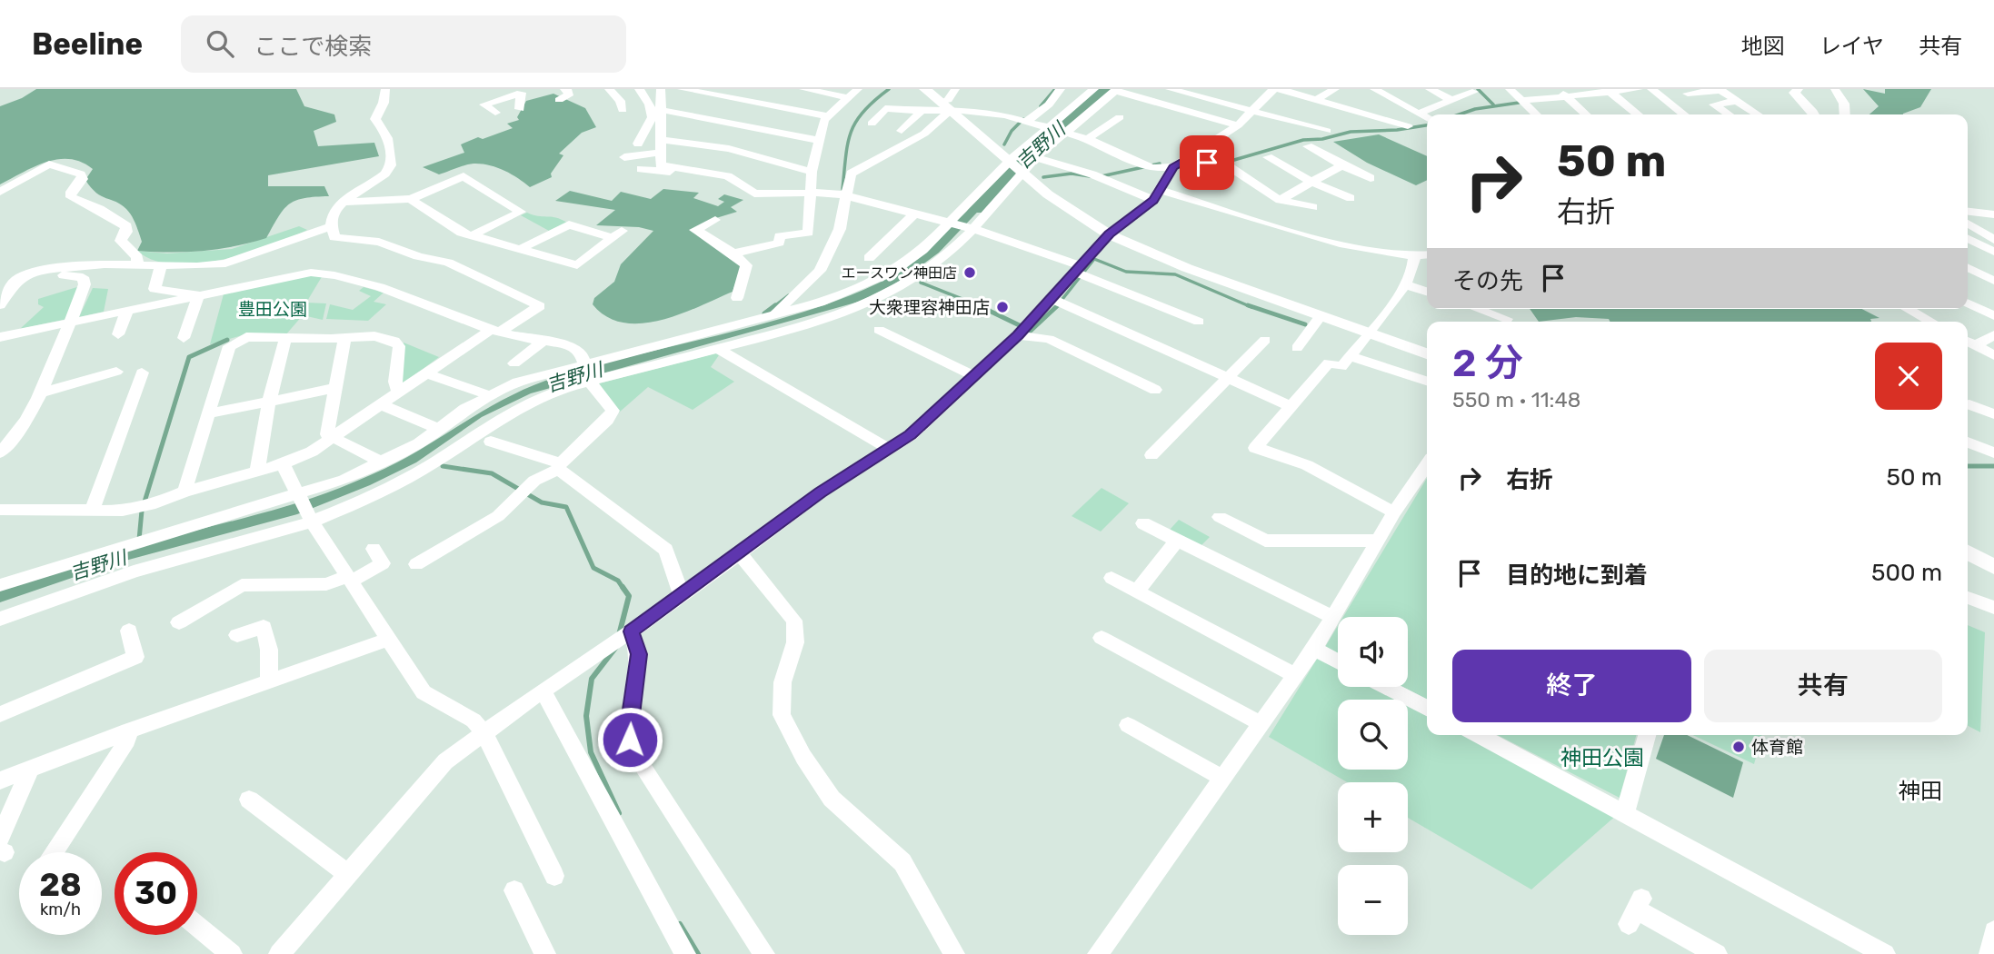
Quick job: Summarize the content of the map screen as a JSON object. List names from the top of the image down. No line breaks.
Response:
{"districts":["神田"],"water":["吉野川"],"parks":["豊田公園","神田公園"],"places":["エースワン神田店","大衆理容神田店","体育館"],"page":{"header":"Beeline","search":"ここで検索","nav":["地図","レイヤ","共有"],"turn":["50 m","右折"],"then":"その先","heading":["2 分","550 m · 11:48"],"list":[{"name":"右折","value":"50 m"},{"name":"目的地に到着","value":"500 m"}],"map_buttons":["+","−"],"buttons":["終了","共有"],"speed":"28 km/h","limit":"30"}}
